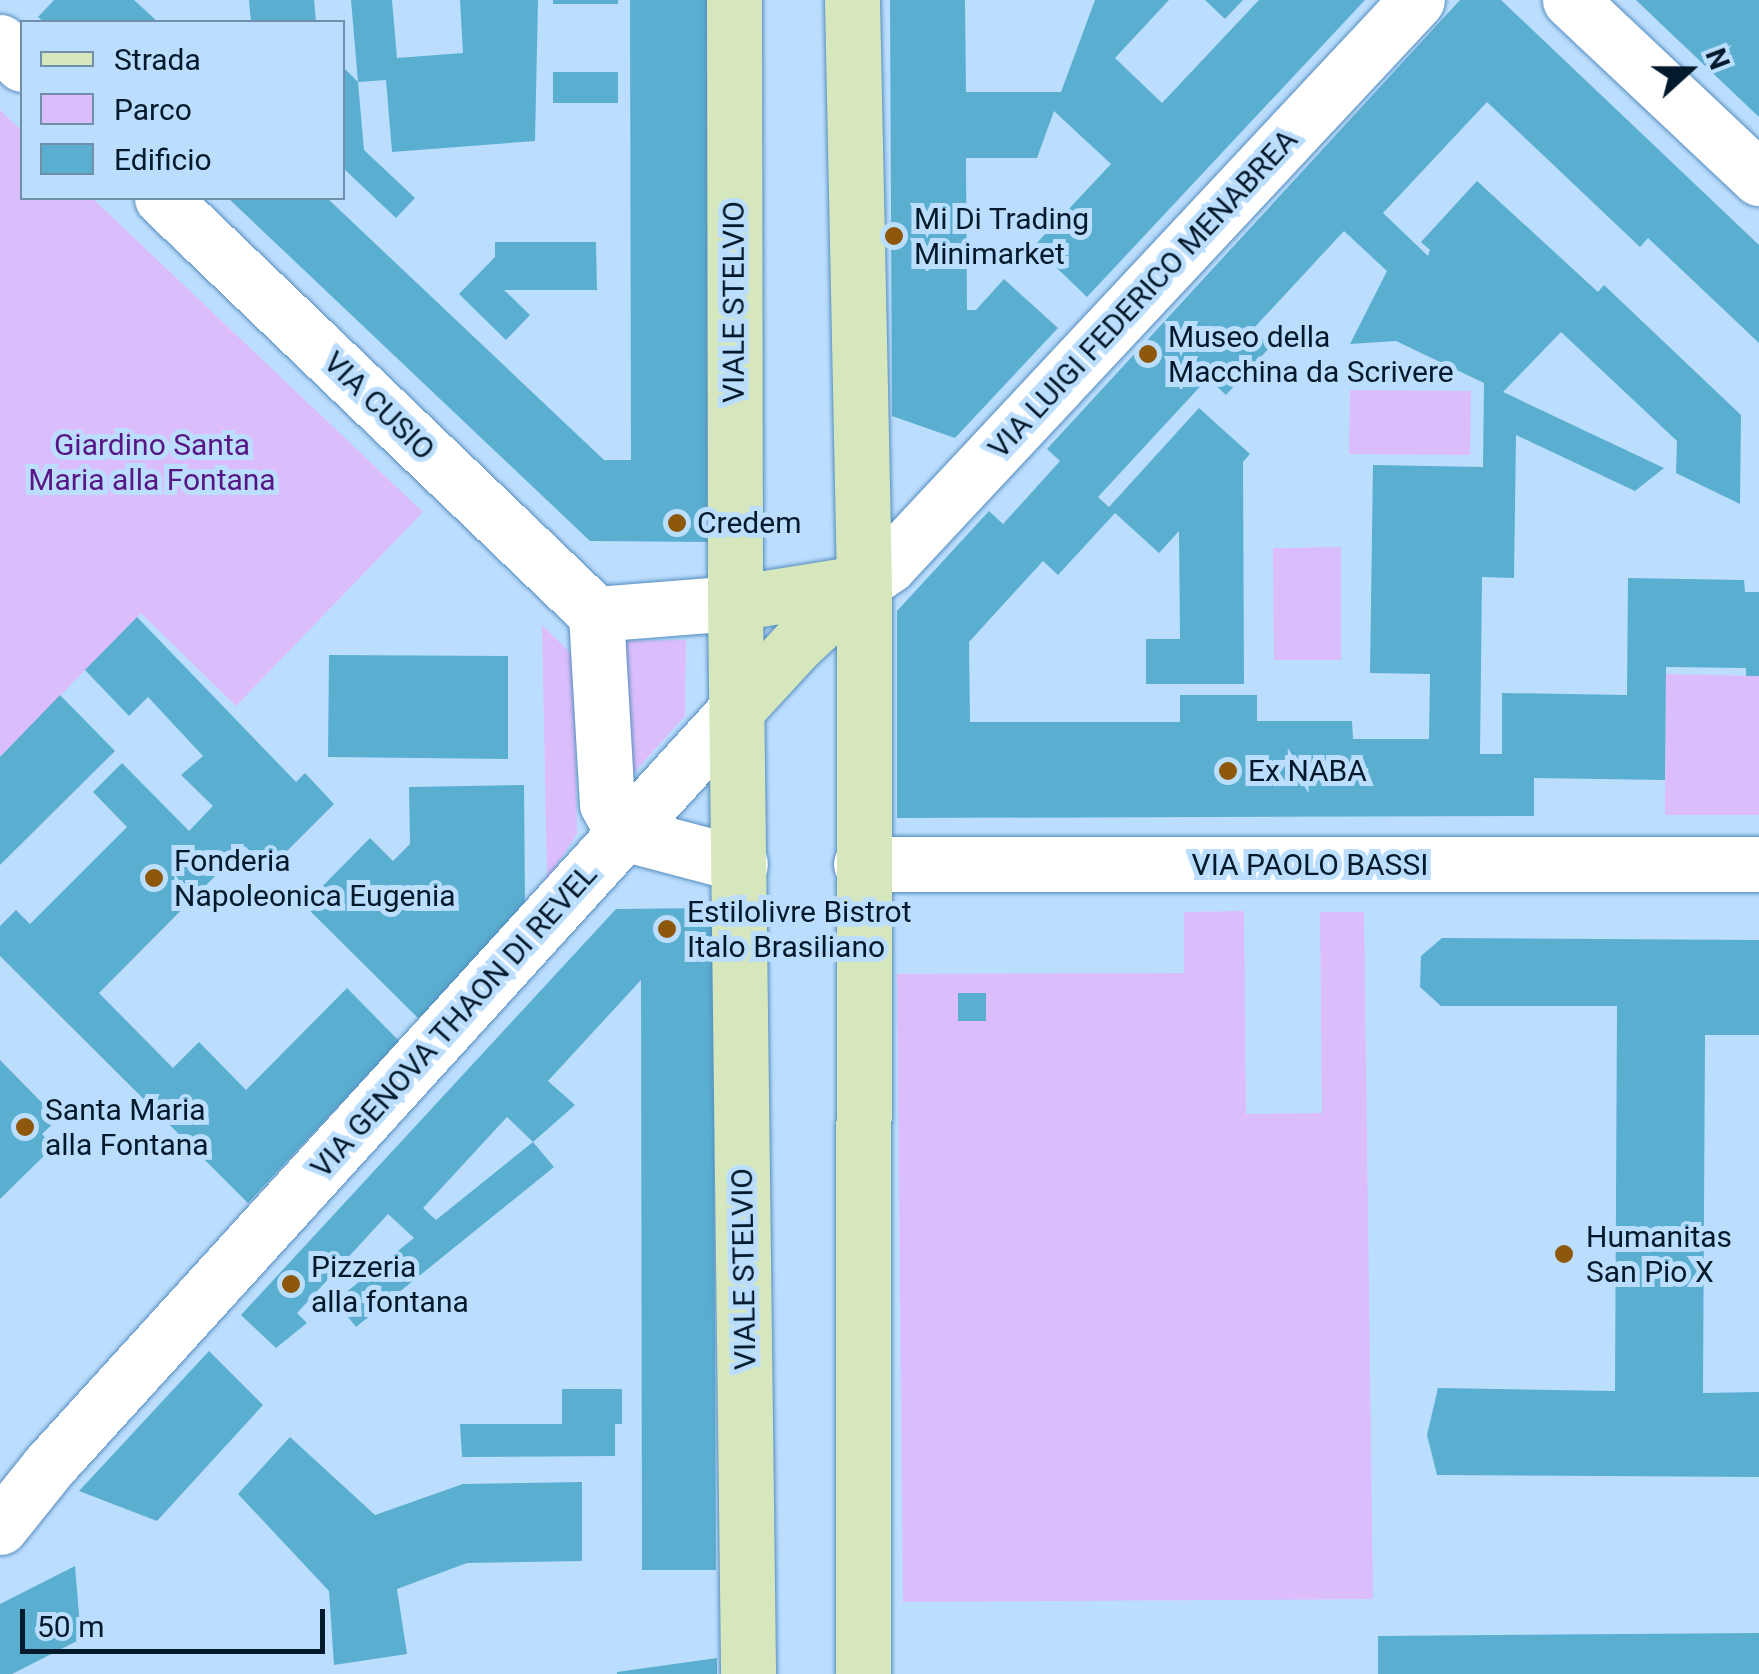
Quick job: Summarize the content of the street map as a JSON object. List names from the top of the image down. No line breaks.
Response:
{"streets":{"main road":["VIALE STELVIO"],"street":["VIA LUIGI FEDERICO MENABREA","VIA CUSIO","VIA PAOLO BASSI","VIA GENOVA THAON DI REVEL"]},"crossings":[["VIALE STELVIO","VIA GENOVA THAON DI REVEL"]],"parks":["Giardino Santa Maria alla Fontana"],"places":["Mi Di Trading Minimarket","Museo della Macchina da Scrivere","Credem","Ex NABA","Fonderia Napoleonica Eugenia","Estilolivre Bistrot Italo Brasiliano","Santa Maria alla Fontana","Humanitas San Pio X","Pizzeria alla fontana"],"legend":["Strada","Parco","Edificio"],"scale_bar":"50 m","north":"right"}
